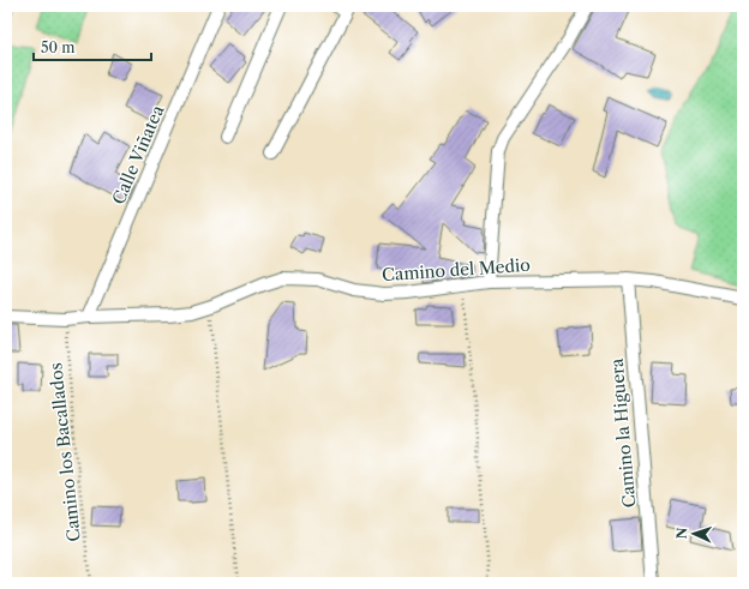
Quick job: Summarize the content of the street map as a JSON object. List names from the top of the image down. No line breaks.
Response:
{"streets":{"street":["Calle Viñatea","Camino del Medio","Camino la Higuera"],"path":["Camino los Bacallados"]},"crossings":[["Calle Viñatea","Camino del Medio"],["Camino del Medio","Camino la Higuera"],["Camino del Medio","Camino los Bacallados"]],"scale_bar":"50 m","north":"left"}
